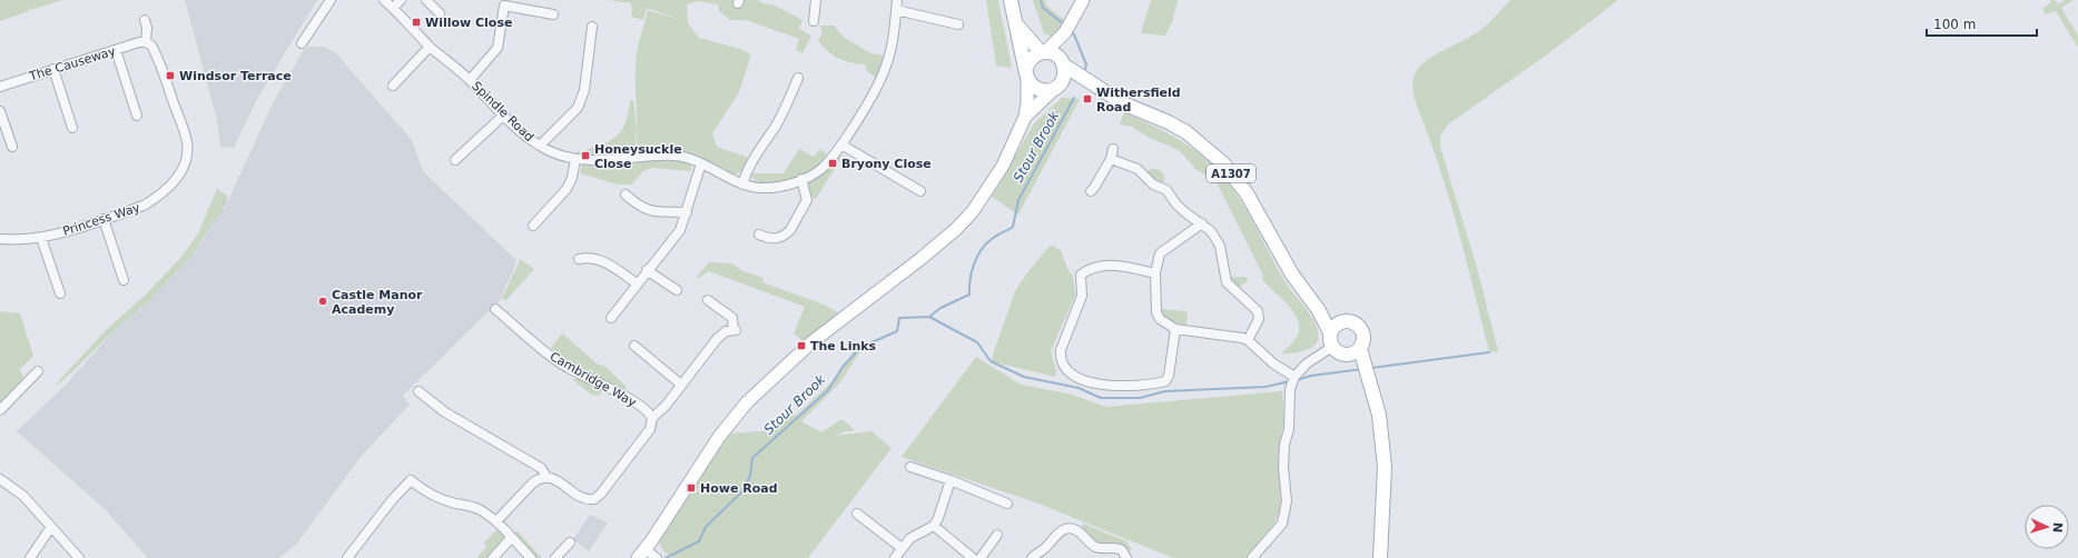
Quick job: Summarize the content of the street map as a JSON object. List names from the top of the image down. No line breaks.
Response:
{"streets":{"main road":["A1307"],"street":["The Causeway","Spindle Road","Princess Way","Cambridge Way"]},"crossings":[["The Causeway","Princess Way"]],"water":["Stour Brook"],"places":{"transit":["Willow Close","Windsor Terrace","Withersfield Road","Honeysuckle Close","Bryony Close","The Links","Howe Road"],"other":["Castle Manor Academy"]},"scale_bar":"100 m","north":"right"}
